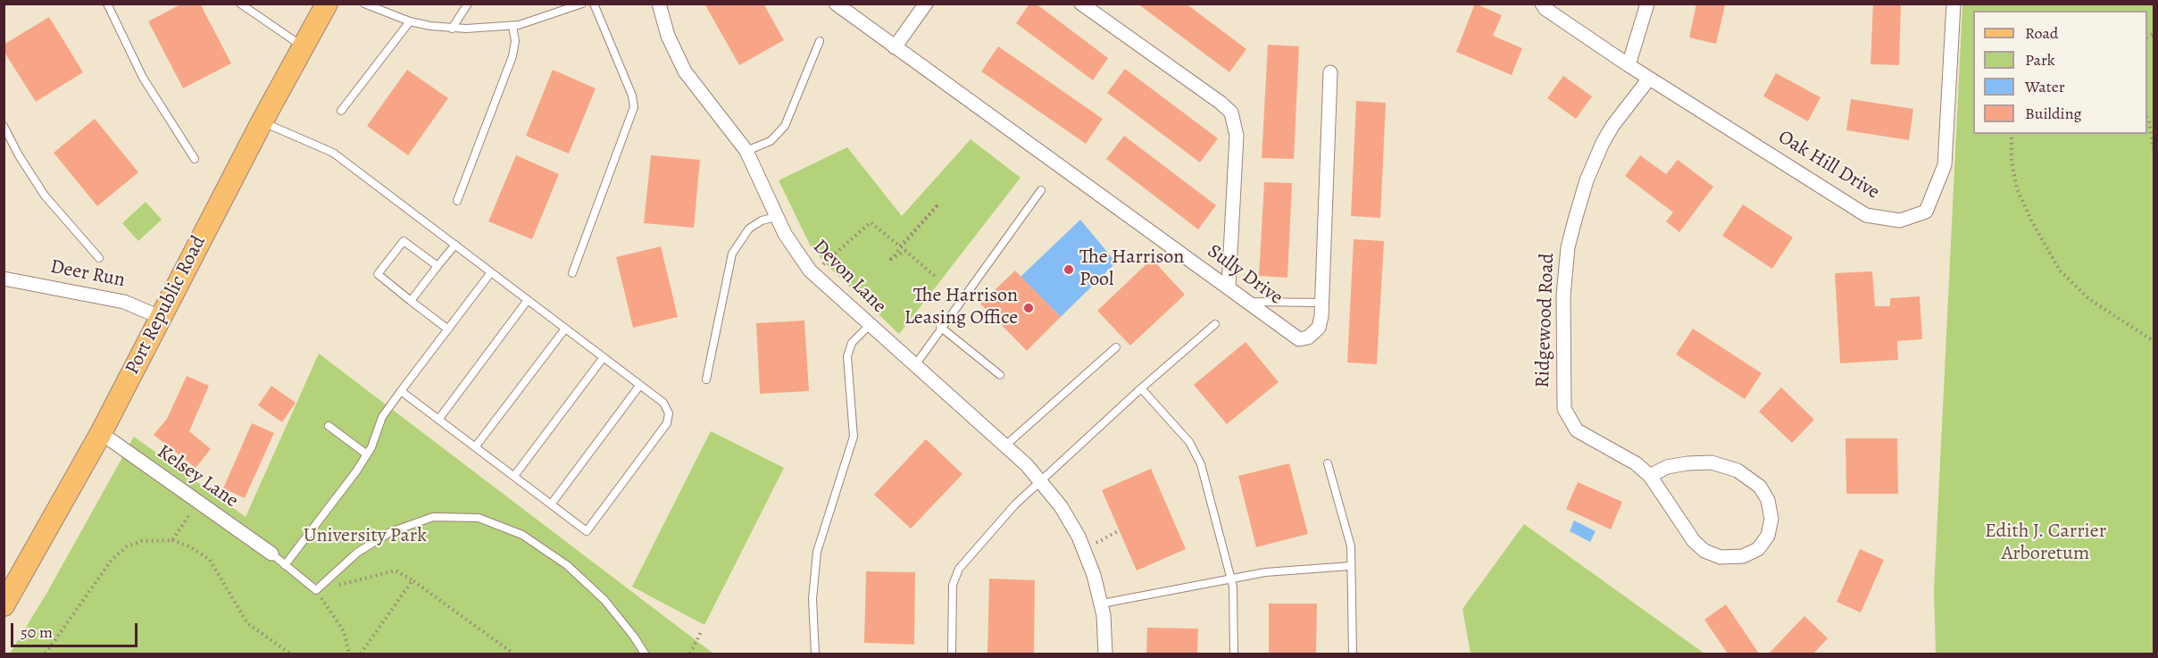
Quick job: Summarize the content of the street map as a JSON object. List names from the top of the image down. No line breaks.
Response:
{"streets":{"main road":["Port Republic Road"],"street":["Oak Hill Drive","Deer Run","Sully Drive","Devon Lane","Ridgewood Road","Kelsey Lane"]},"crossings":[["Oak Hill Drive","Ridgewood Road"],["Deer Run","Port Republic Road"],["Port Republic Road","Kelsey Lane"]],"parks":["Edith J. Carrier Arboretum","University Park"],"places":["The Harrison Pool","The Harrison Leasing Office"],"legend":["Road","Park","Water","Building"],"scale_bar":"50 m"}
